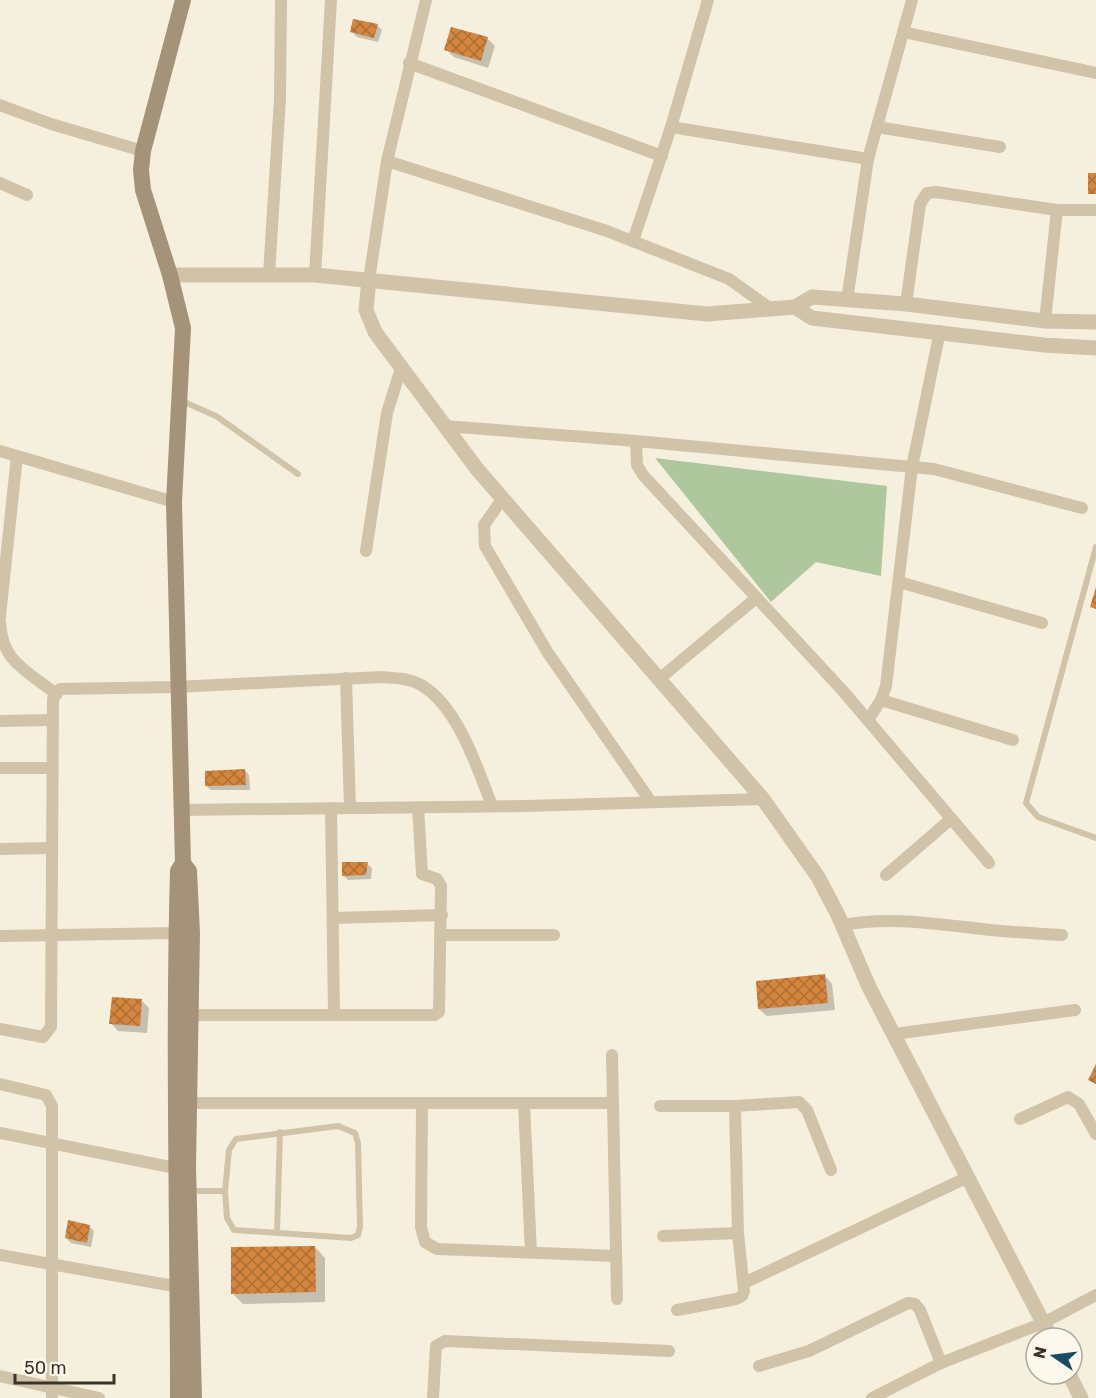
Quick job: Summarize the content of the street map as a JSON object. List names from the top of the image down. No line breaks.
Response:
{"scale_bar":"50 m","north":"left"}
